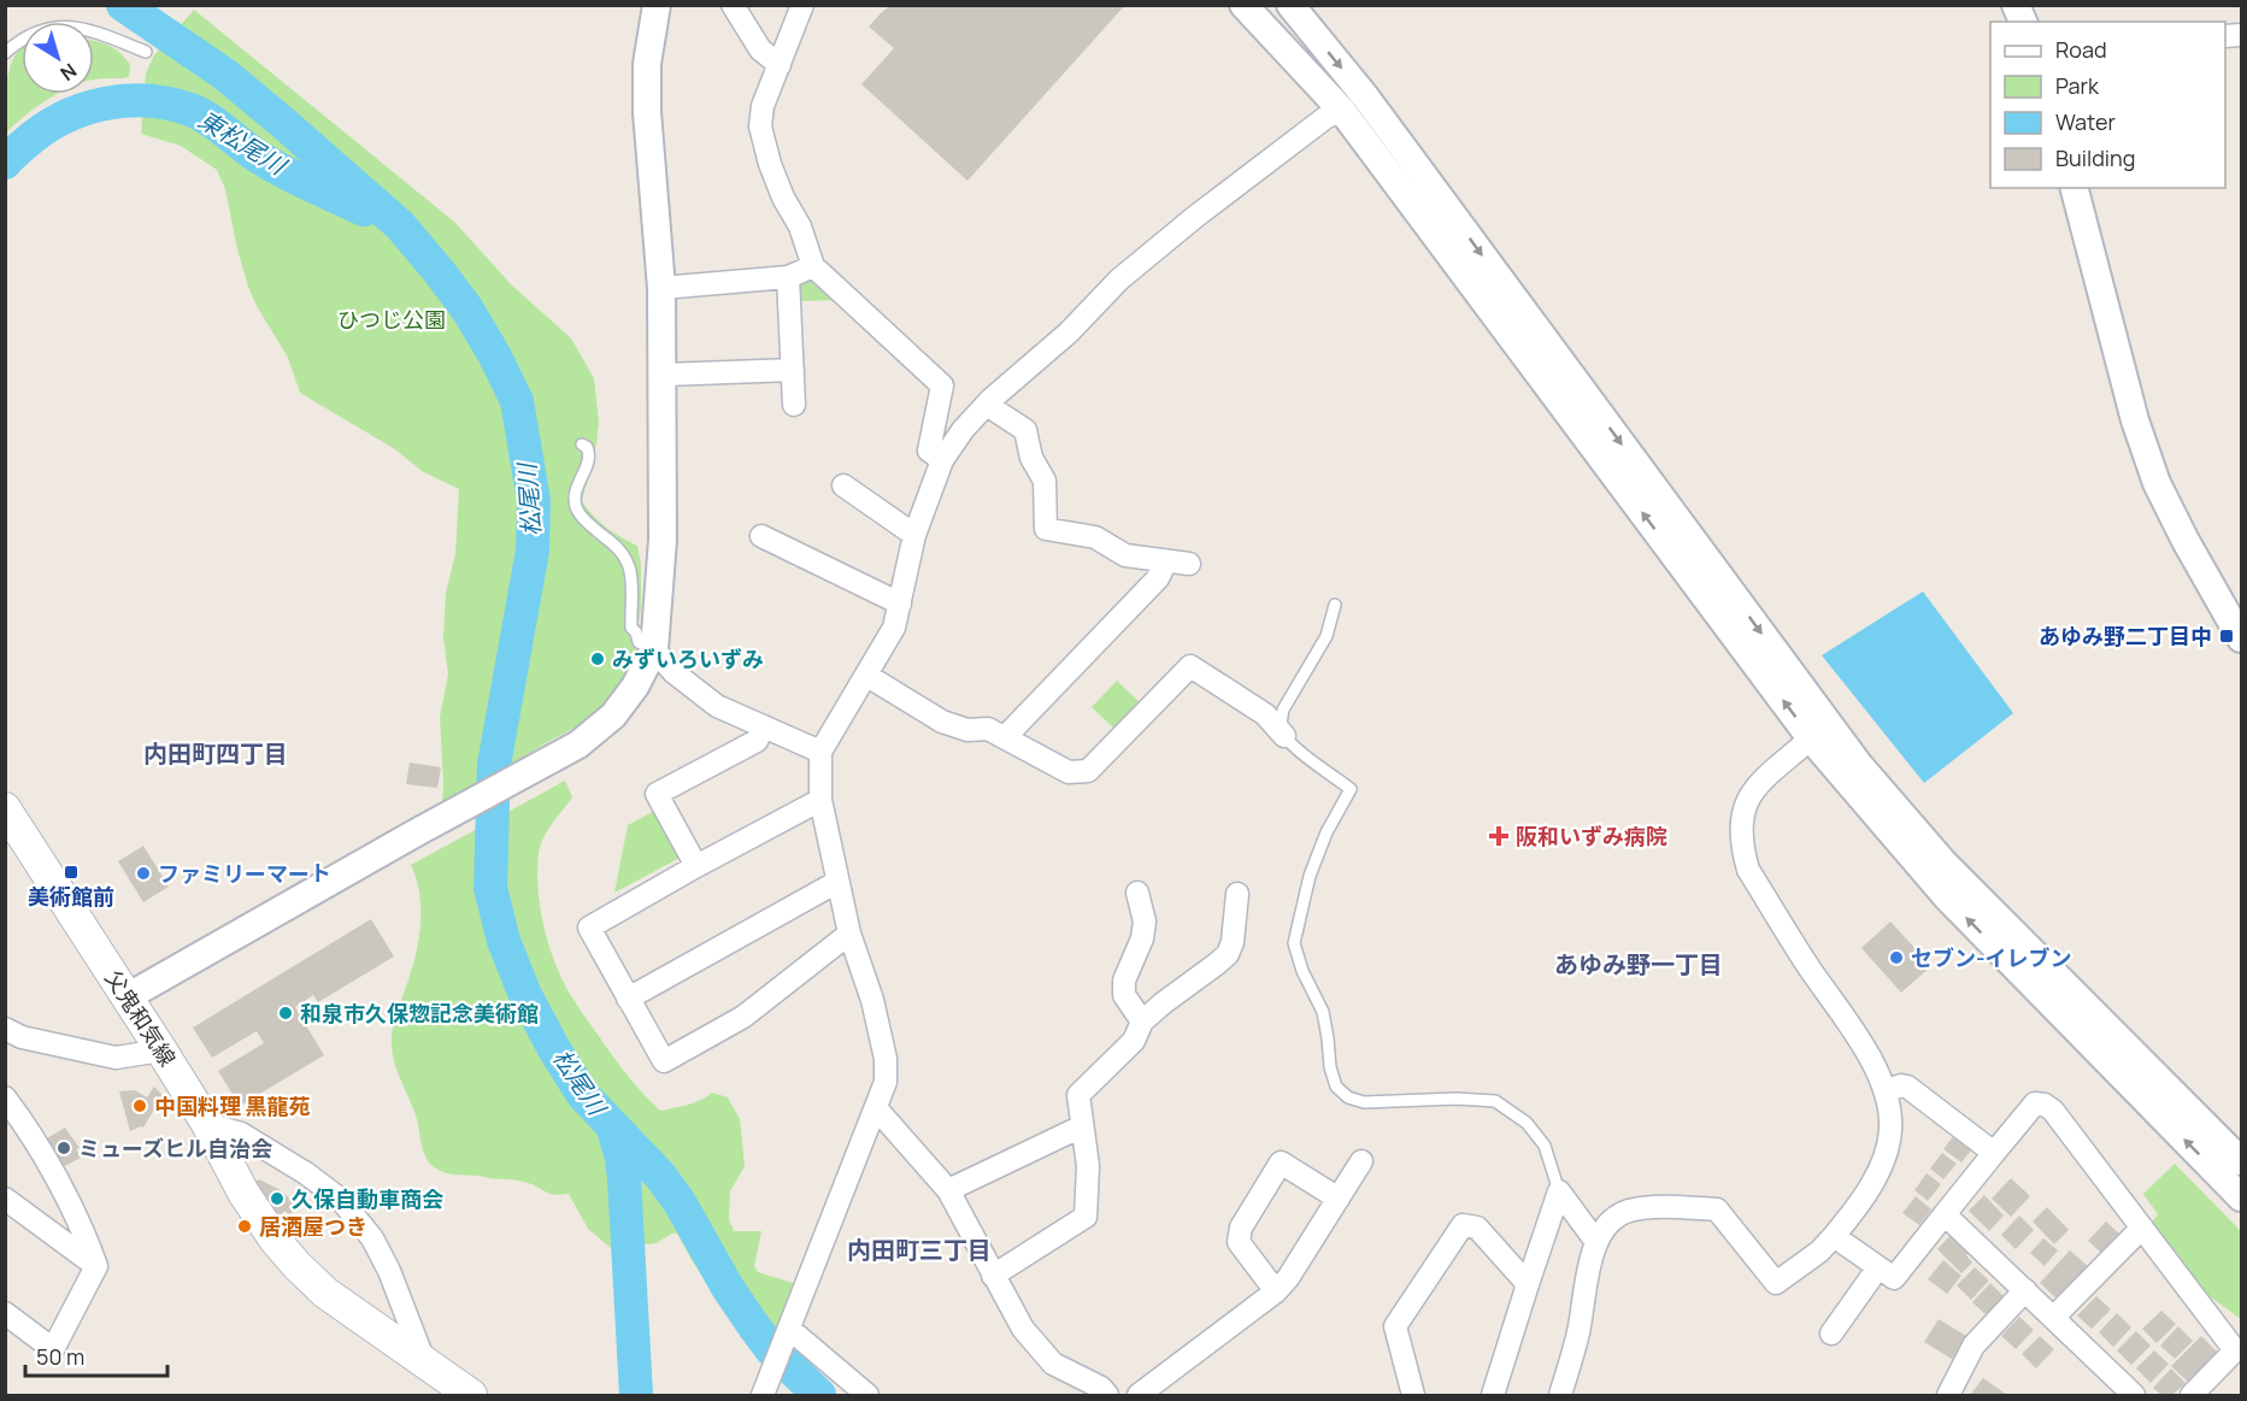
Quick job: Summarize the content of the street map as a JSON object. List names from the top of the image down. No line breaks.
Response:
{"streets":{"main road":["父鬼和気線"]},"districts":["内田町四丁目","あゆみ野一丁目","内田町三丁目"],"water":["東松尾川","松尾川"],"parks":["ひつじ公園"],"places":{"transit":["あゆみ野二丁目中","美術館前"],"other":["みずいろいずみ","ファミリーマート","セブン-イレブン","和泉市久保惣記念美術館","中国料理 黒龍苑","ミューズヒル自治会","久保自動車商会","居酒屋つき"],"health":["阪和いずみ病院"]},"legend":["Road","Park","Water","Building"],"scale_bar":"50 m","north":"bottom right"}
